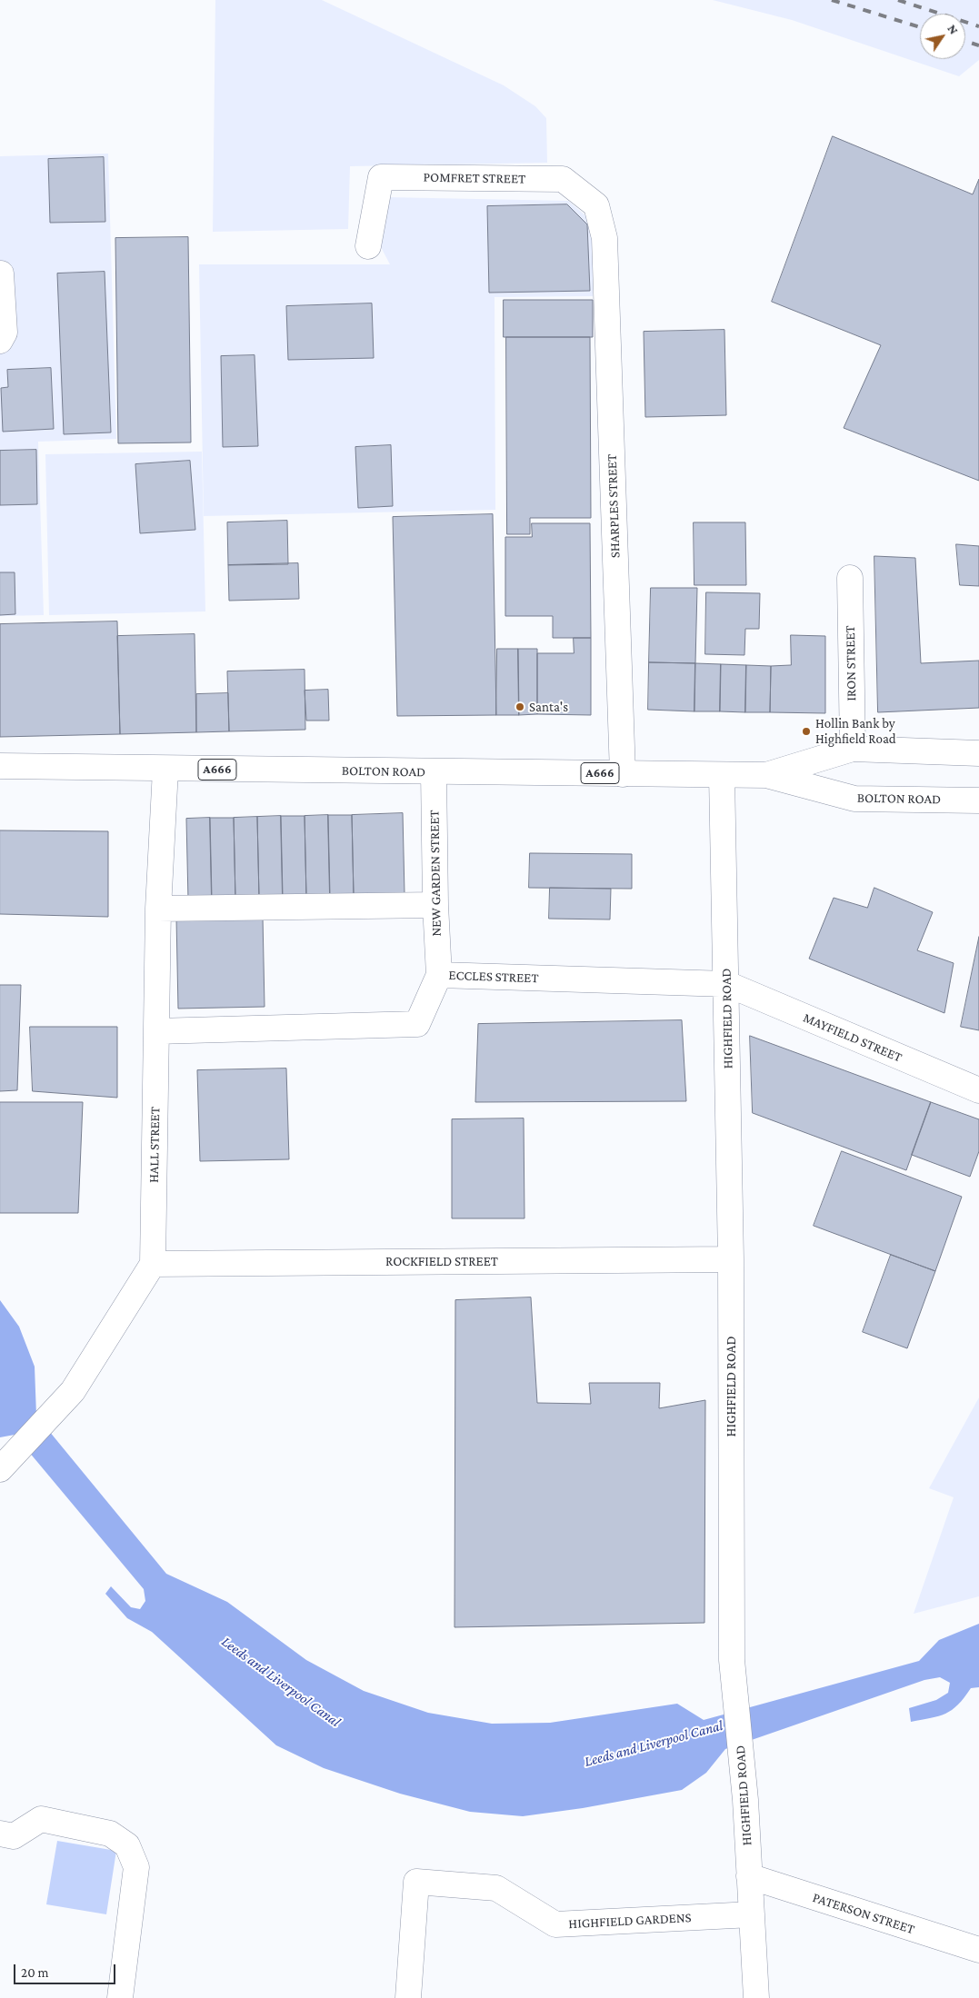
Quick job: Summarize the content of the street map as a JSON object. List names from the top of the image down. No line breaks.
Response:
{"streets":{"main road":["POMFRET STREET","SHARPLES STREET","IRON STREET","A666","BOLTON ROAD","NEW GARDEN STREET","ECCLES STREET","HIGHFIELD ROAD","MAYFIELD STREET","HALL STREET","ROCKFIELD STREET","PATERSON STREET","HIGHFIELD GARDENS"]},"crossings":[["POMFRET STREET","SHARPLES STREET"],["SHARPLES STREET","BOLTON ROAD"],["IRON STREET","BOLTON ROAD"],["BOLTON ROAD","NEW GARDEN STREET"],["BOLTON ROAD","HIGHFIELD ROAD"],["BOLTON ROAD","HALL STREET"],["NEW GARDEN STREET","ECCLES STREET"],["ECCLES STREET","HIGHFIELD ROAD"],["ECCLES STREET","MAYFIELD STREET"],["ECCLES STREET","HALL STREET"],["HIGHFIELD ROAD","MAYFIELD STREET"],["HIGHFIELD ROAD","ROCKFIELD STREET"],["HIGHFIELD ROAD","PATERSON STREET"],["HIGHFIELD ROAD","HIGHFIELD GARDENS"],["HALL STREET","ROCKFIELD STREET"]],"water":["Leeds and Liverpool Canal"],"places":["Santa's","Hollin Bank by Highfield Road"],"scale_bar":"20 m","north":"top right"}
